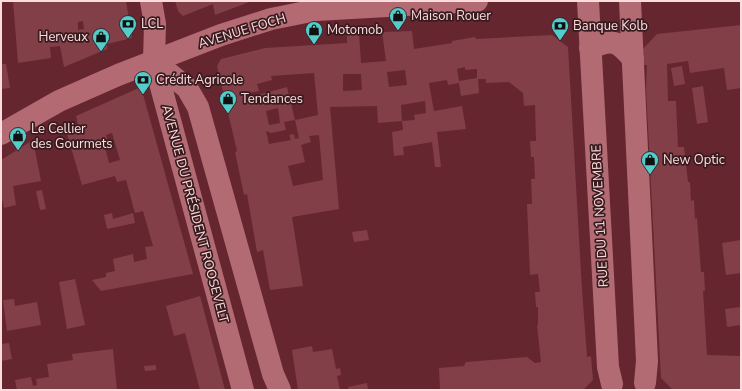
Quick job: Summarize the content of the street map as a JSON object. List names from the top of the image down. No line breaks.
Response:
{"streets":{"street":["AVENUE FOCH","AVENUE DU PRÉSIDENT ROOSEVELT","RUE DU 11 NOVEMBRE"]},"crossings":[["AVENUE FOCH","AVENUE DU PRÉSIDENT ROOSEVELT"]],"places":{"shop":["Maison Rouer","Motomob","Herveux","Tendances","Le Cellier des Gourmets","New Optic"],"bank":["LCL","Banque Kolb","Crédit Agricole"]}}
